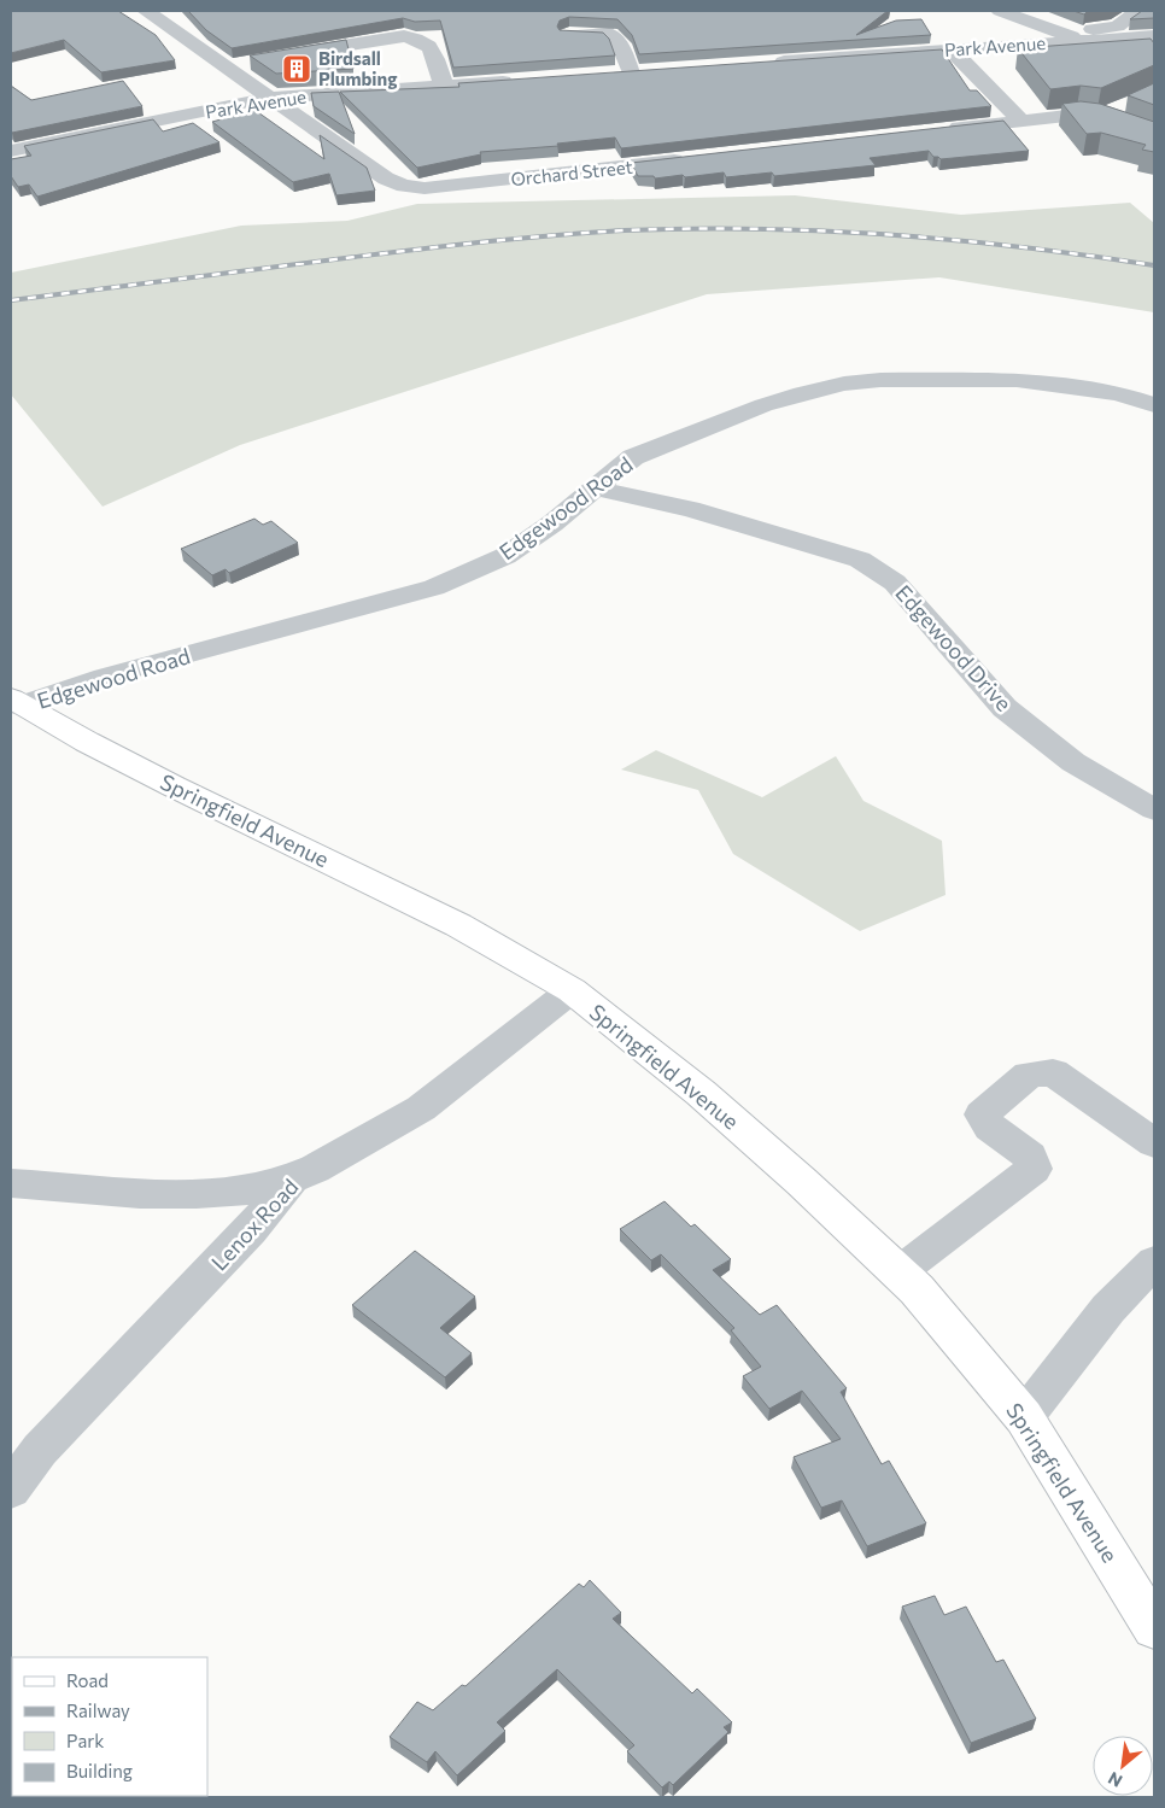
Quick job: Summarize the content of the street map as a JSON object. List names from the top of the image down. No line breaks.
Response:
{"streets":{"main road":["Springfield Avenue"],"street":["Park Avenue","Orchard Street","Edgewood Road","Edgewood Drive","Lenox Road"]},"crossings":[["Park Avenue","Orchard Street"],["Edgewood Road","Edgewood Drive"],["Edgewood Road","Springfield Avenue"],["Springfield Avenue","Lenox Road"]],"places":{"building":["Birdsall Plumbing"]},"legend":["Road","Railway","Park","Building"],"north":"bottom left"}
